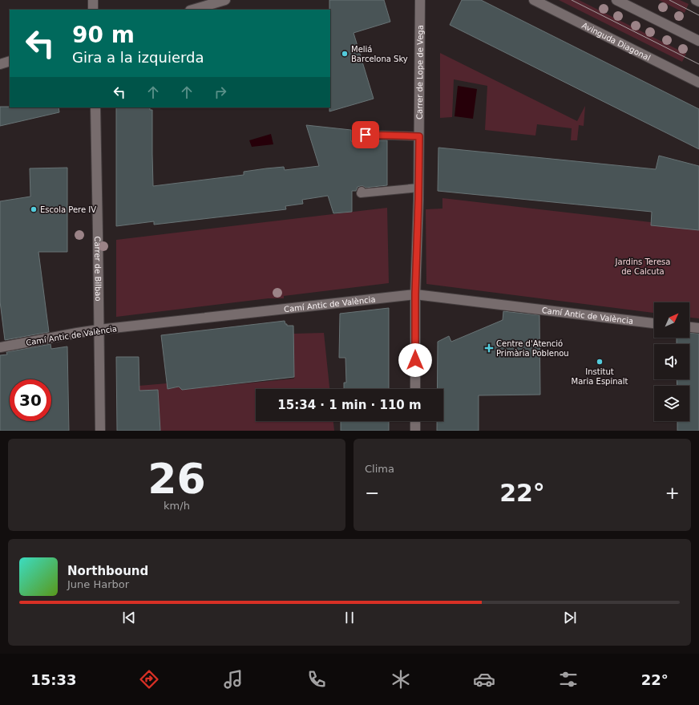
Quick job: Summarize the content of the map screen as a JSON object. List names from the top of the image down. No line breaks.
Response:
{"streets":{"street":["Avinguda Diagonal","Carrer de Lope de Vega","Carrer de Bilbao","Camí Antic de València"]},"crossings":[["Carrer de Lope de Vega","Camí Antic de València"],["Carrer de Bilbao","Camí Antic de València"]],"parks":["Jardins Teresa de Calcuta"],"places":{"other":["Meliá Barcelona Sky","Escola Pere IV","Institut Maria Espinalt"],"health":["Centre d'Atenció Primària Poblenou"]},"north":"top right","page":{"turn":["90 m","Gira a la izquierda"],"limit":"30","trip":"15:34 · 1 min · 110 m","tile":[["26","km/h"],"Clima"],"heat":["−","22°","+"],"song":["Northbound","June Harbor"],"tabs":["15:33","22°"]}}
